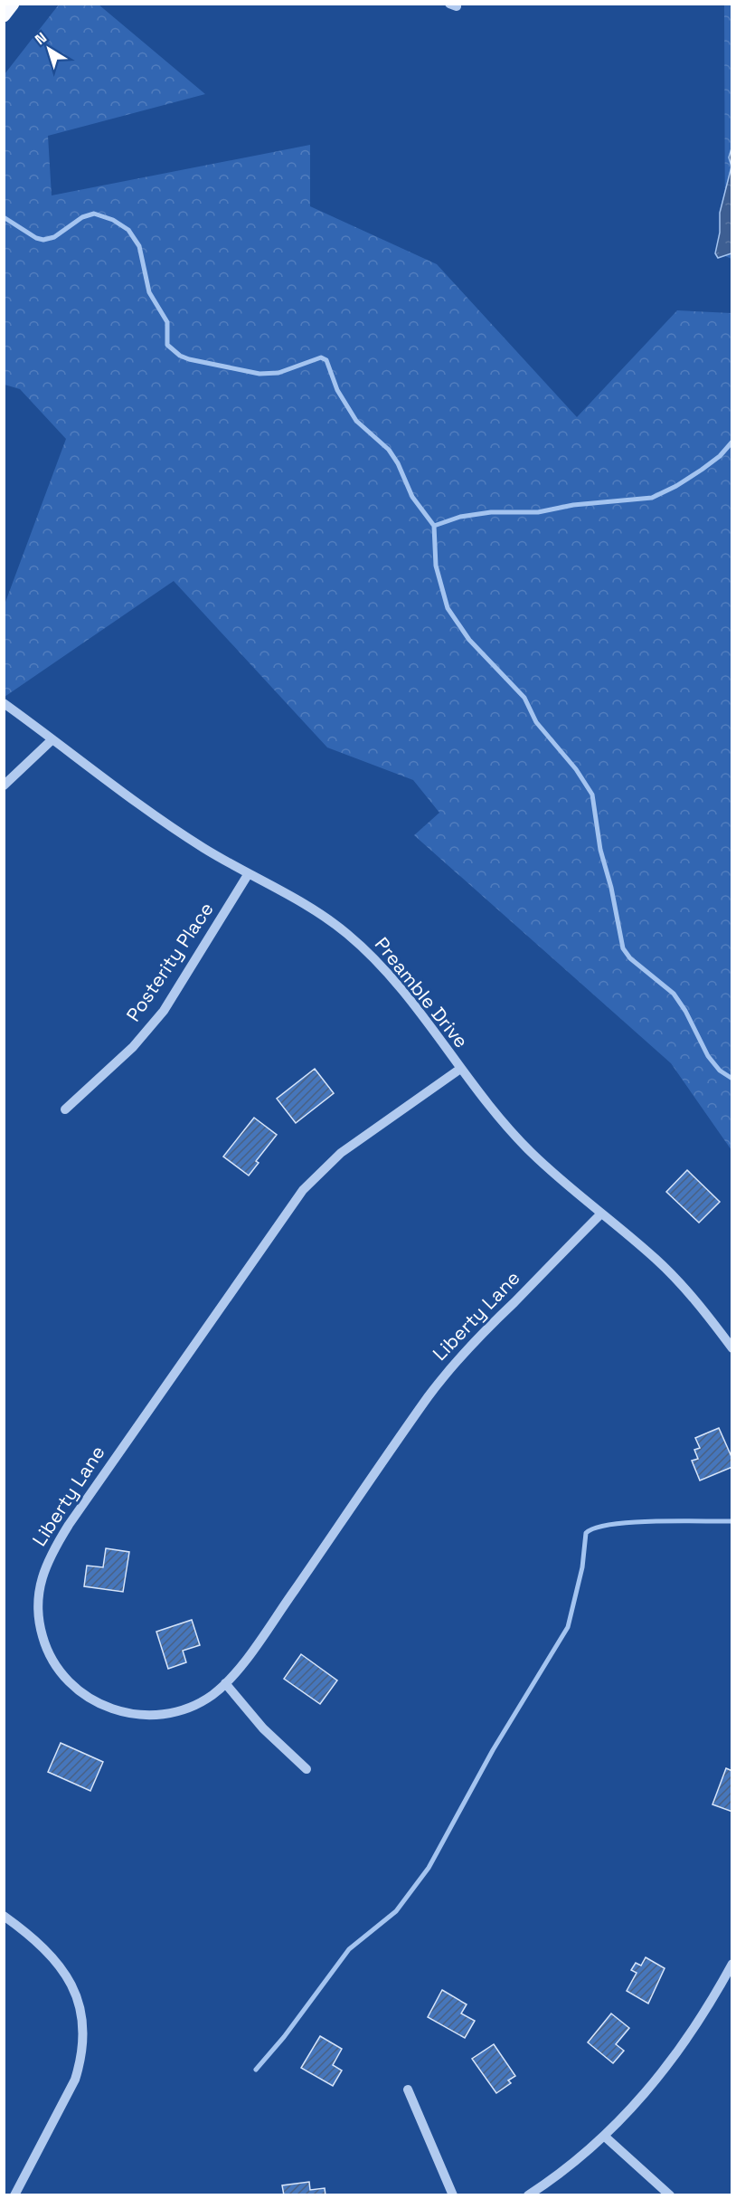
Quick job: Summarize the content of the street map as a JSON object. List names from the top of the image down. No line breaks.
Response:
{"streets":{"street":["Posterity Place","Preamble Drive","Liberty Lane"]},"crossings":[["Posterity Place","Preamble Drive"],["Preamble Drive","Liberty Lane"]],"north":"top left"}
